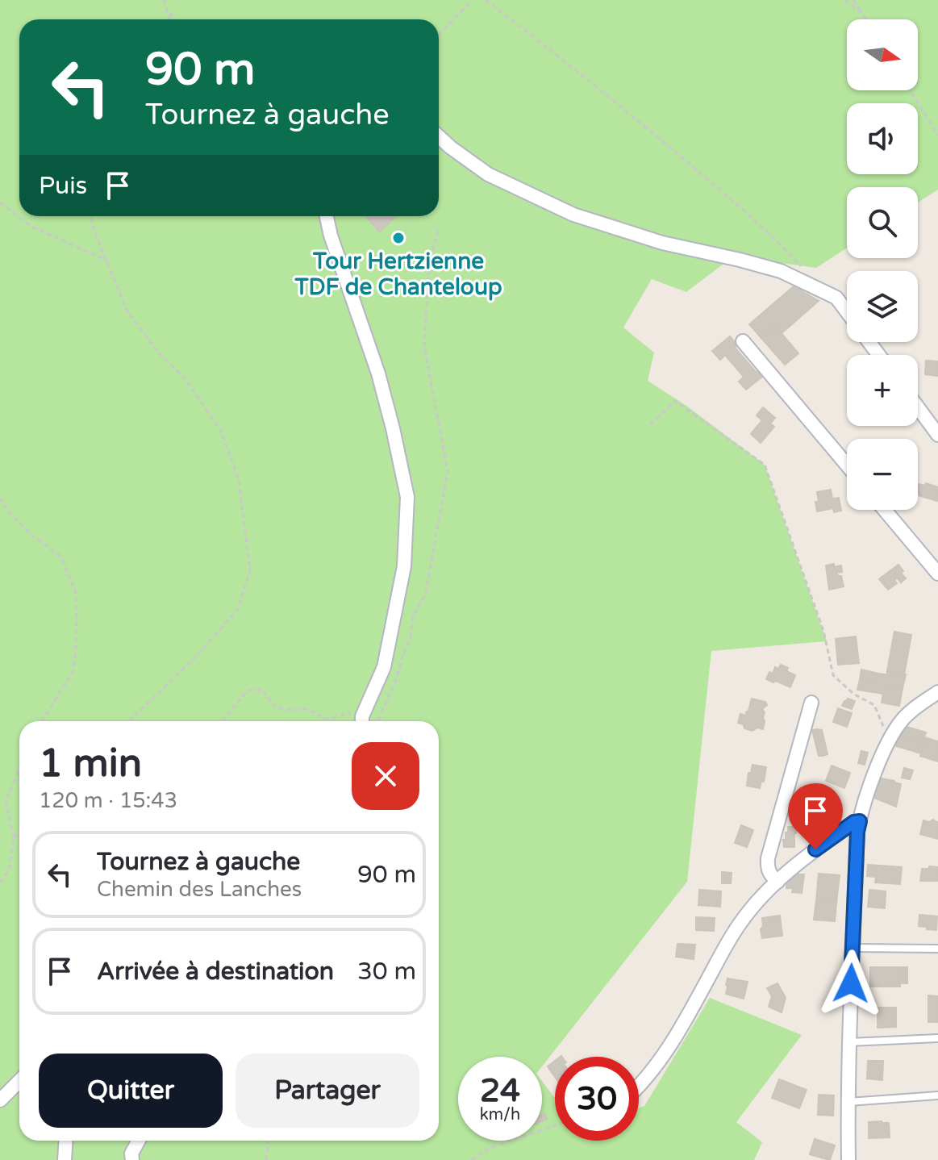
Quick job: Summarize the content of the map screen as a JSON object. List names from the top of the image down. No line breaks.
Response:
{"places":["Tour Hertzienne TDF de Chanteloup"],"north":"right","page":{"map_buttons":["+","−"],"turn":["90 m","Tournez à gauche"],"then":"Puis","heading":["1 min","120 m · 15:43"],"list":[{"name":"Tournez à gauche","note":"Chemin des Lanches","value":"90 m"},{"name":"Arrivée à destination","value":"30 m"}],"buttons":["Quitter","Partager"],"speed":"24 km/h","limit":"30"}}
